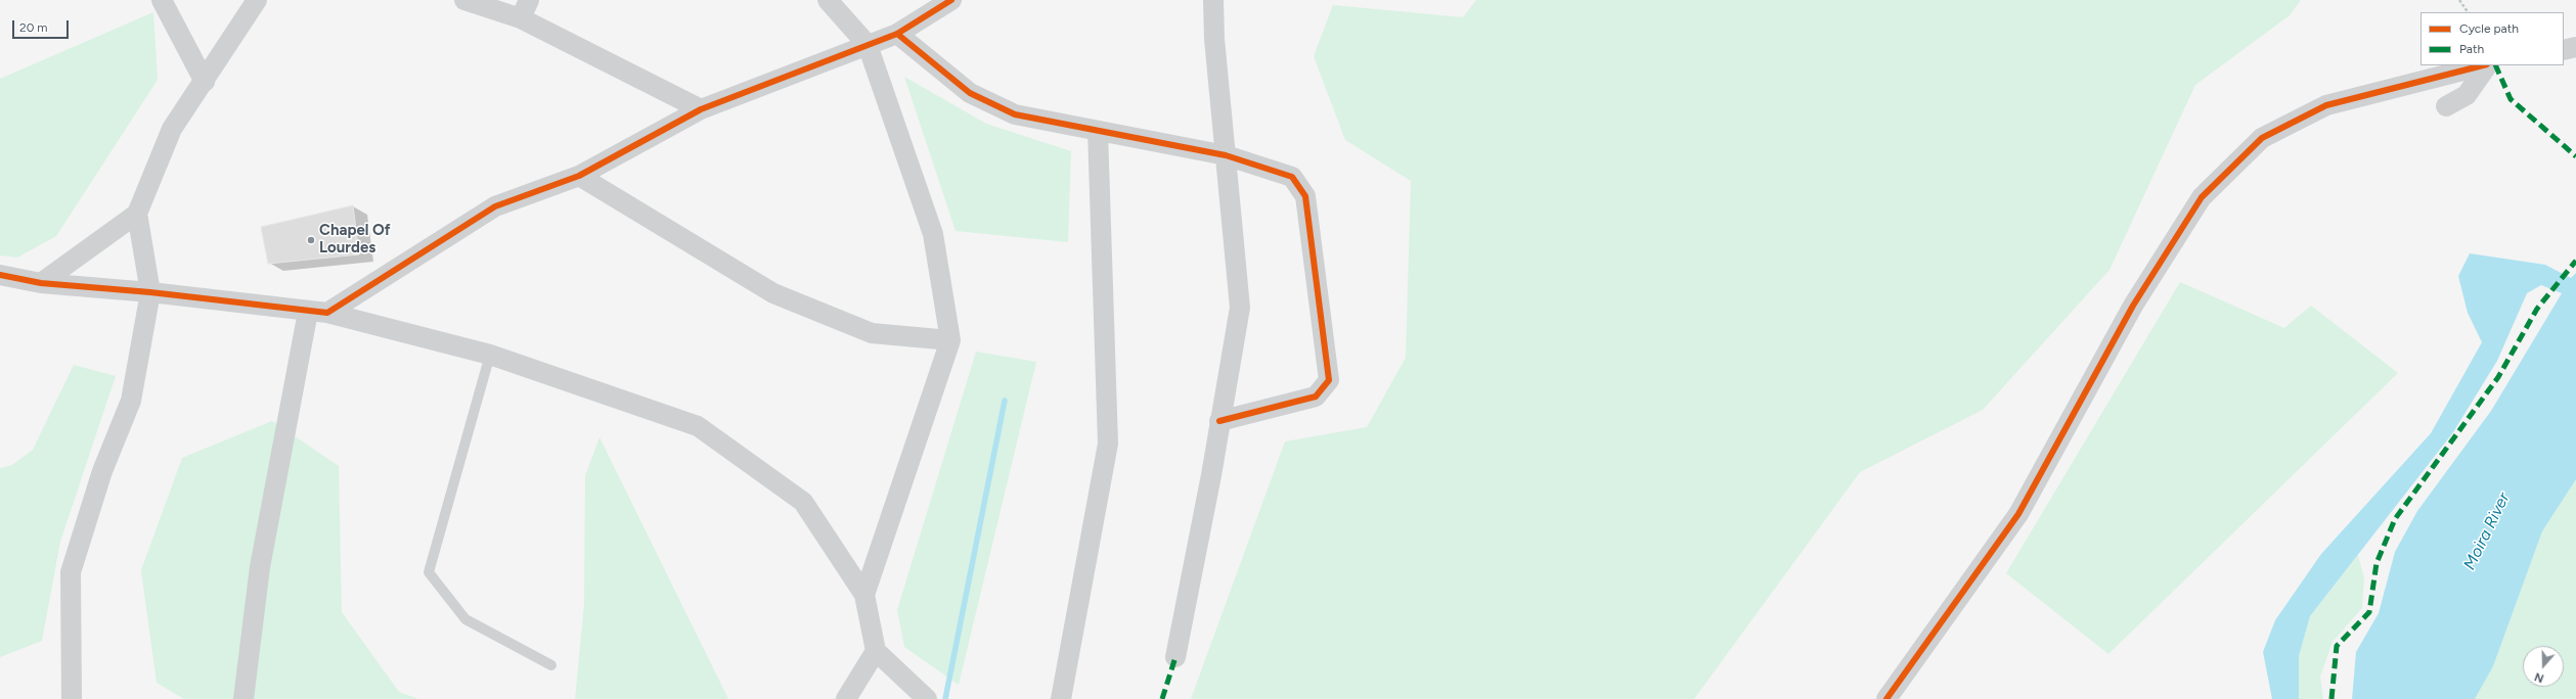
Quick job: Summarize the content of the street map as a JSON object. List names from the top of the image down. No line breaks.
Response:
{"water":["Moira River"],"places":["Chapel Of Lourdes"],"legend":["Cycle path","Path"],"scale_bar":"20 m","north":"bottom"}
